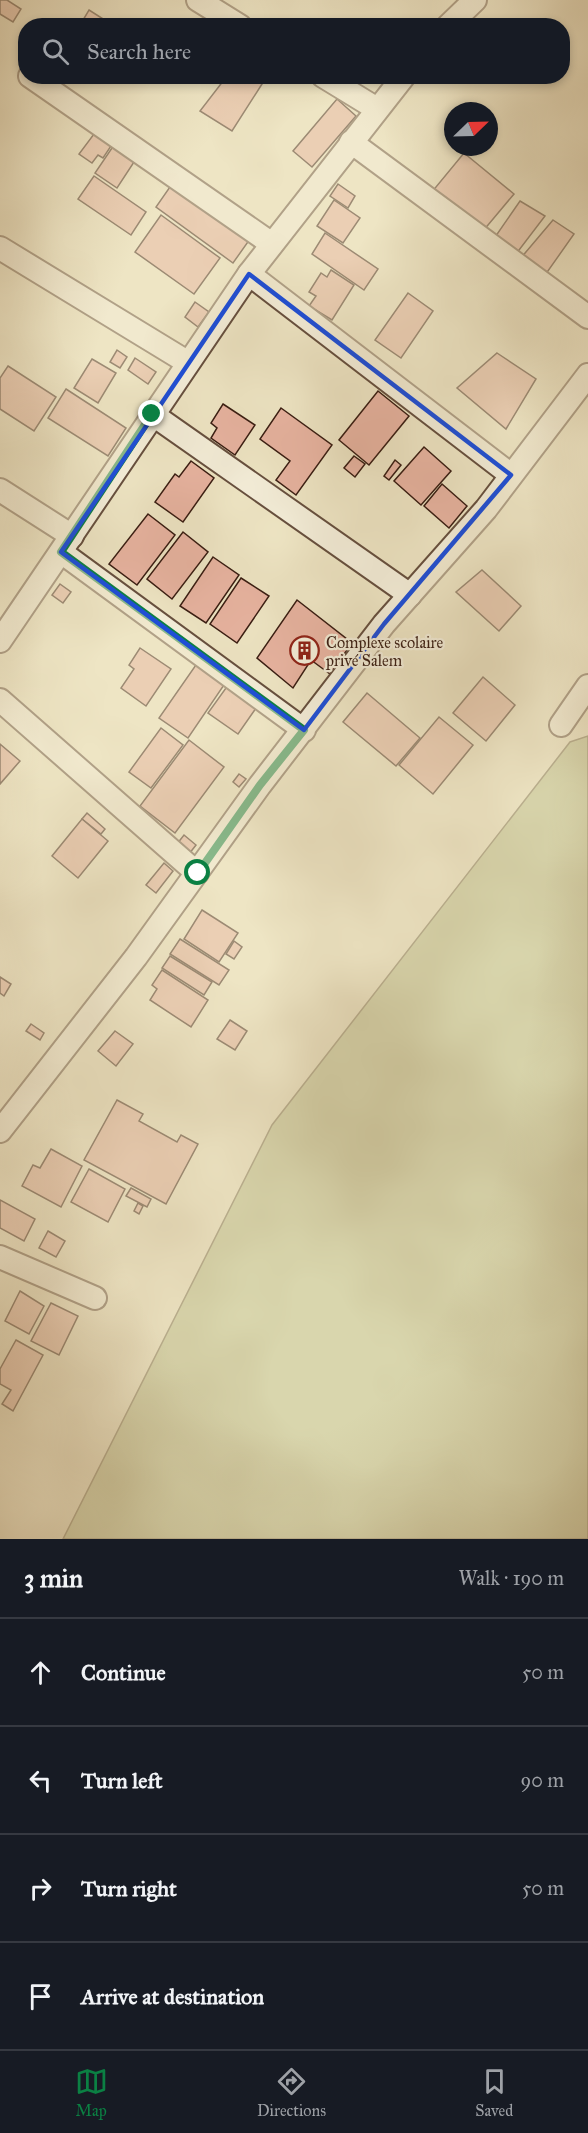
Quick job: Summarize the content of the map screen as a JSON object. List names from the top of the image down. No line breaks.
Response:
{"places":{"building":["Complexe scolaire privé Salem"]},"north":"top right","page":{"search":"Search here","heading":["3 min","Walk · 190 m"],"list":[["Continue","50 m"],["Turn left","90 m"],["Turn right","50 m"],"Arrive at destination"],"nav":["Map","Directions","Saved"]}}
